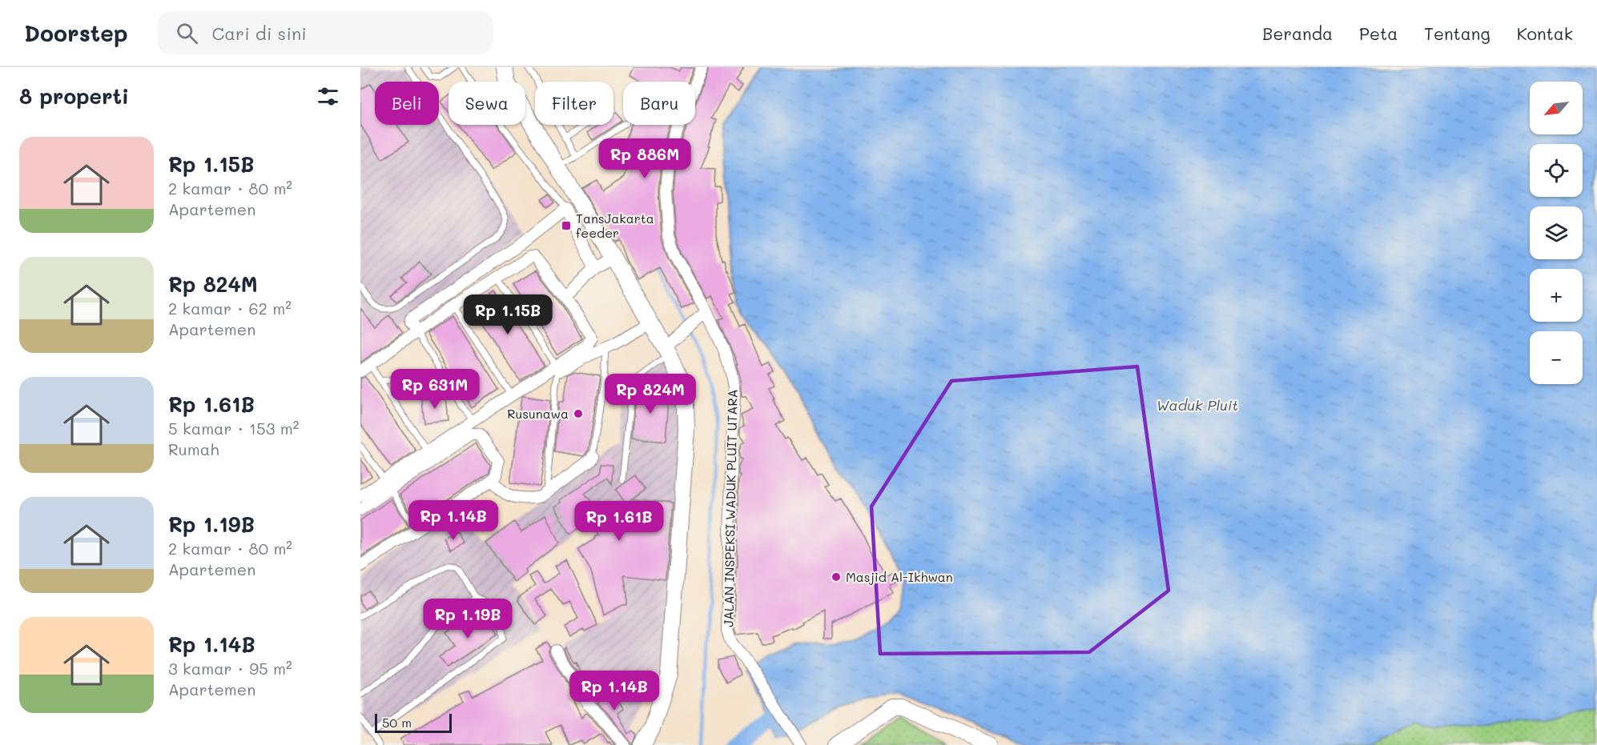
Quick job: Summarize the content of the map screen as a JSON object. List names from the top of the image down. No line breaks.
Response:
{"streets":{"street":["JALAN INSPEKSI WADUK PLUIT UTARA"]},"water":["Waduk Pluit"],"places":{"transit":["TansJakarta feeder"],"other":["Rusunawa","Masjid Al-Ikhwan"]},"scale_bar":"50 m","north":"bottom left","page":{"header":"Doorstep","search":"Cari di sini","nav":["Beranda","Peta","Tentang","Kontak"],"heading":"8 properti","map_buttons":["+","−"],"chip":["Beli","Sewa","Filter","Baru"],"list":[{"name":"Rp 1.15B","note":"2 kamar · 80 m² · Apartemen"},{"name":"Rp 824M","note":"2 kamar · 62 m² · Apartemen"},{"name":"Rp 1.61B","note":"5 kamar · 153 m² · Rumah"},{"name":"Rp 1.19B","note":"2 kamar · 80 m² · Apartemen"},{"name":"Rp 1.14B","note":"3 kamar · 95 m² · Apartemen"}],"price":["Rp 886M","Rp 1.15B","Rp 631M","Rp 824M","Rp 1.14B","Rp 1.61B","Rp 1.19B","Rp 1.14B"],"scale":"50 m"}}
